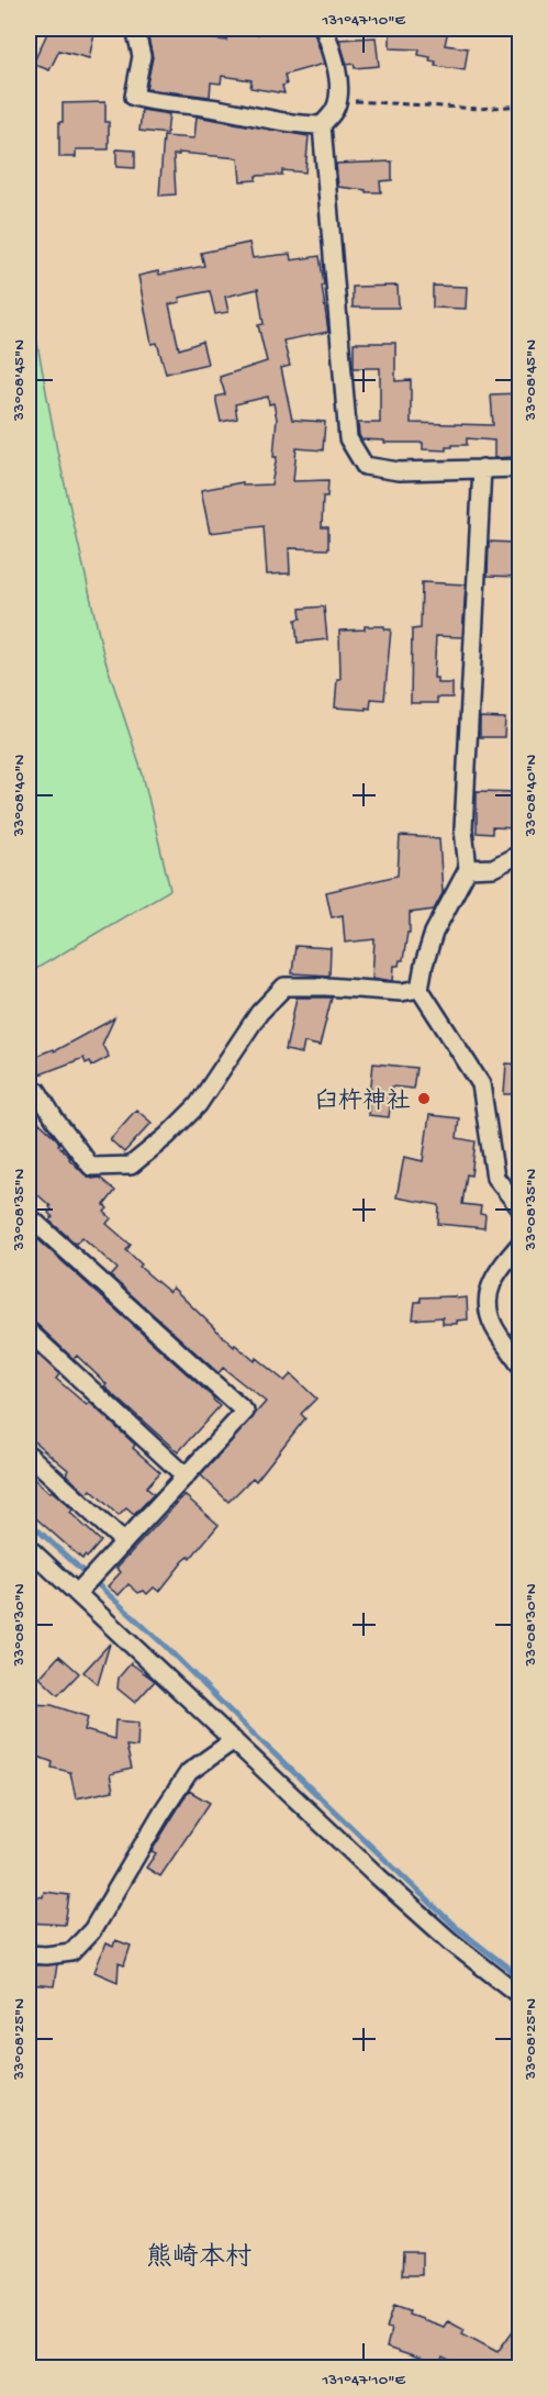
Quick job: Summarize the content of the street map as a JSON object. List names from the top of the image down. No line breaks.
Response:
{"districts":["熊崎本村"],"places":["臼杵神社"],"coordinates":["131°47'10\"E","33°08'45\"N","33°08'40\"N","33°08'35\"N","33°08'30\"N","33°08'25\"N"]}
